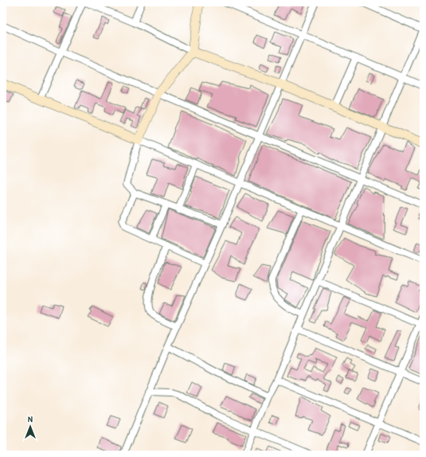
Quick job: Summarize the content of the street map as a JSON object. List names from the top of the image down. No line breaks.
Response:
{"north":"top"}
